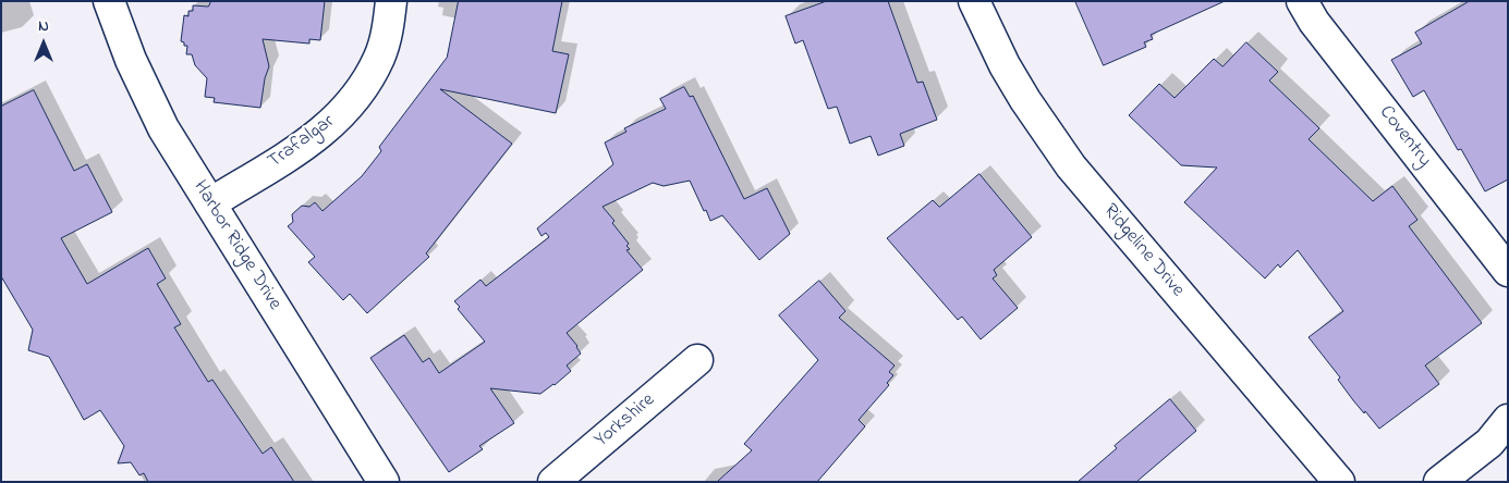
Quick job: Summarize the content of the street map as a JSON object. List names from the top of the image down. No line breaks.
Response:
{"streets":{"street":["Coventry","Trafalgar","Harbor Ridge Drive","Ridgeline Drive","Yorkshire"]},"crossings":[["Trafalgar","Harbor Ridge Drive"]],"north":"top"}
